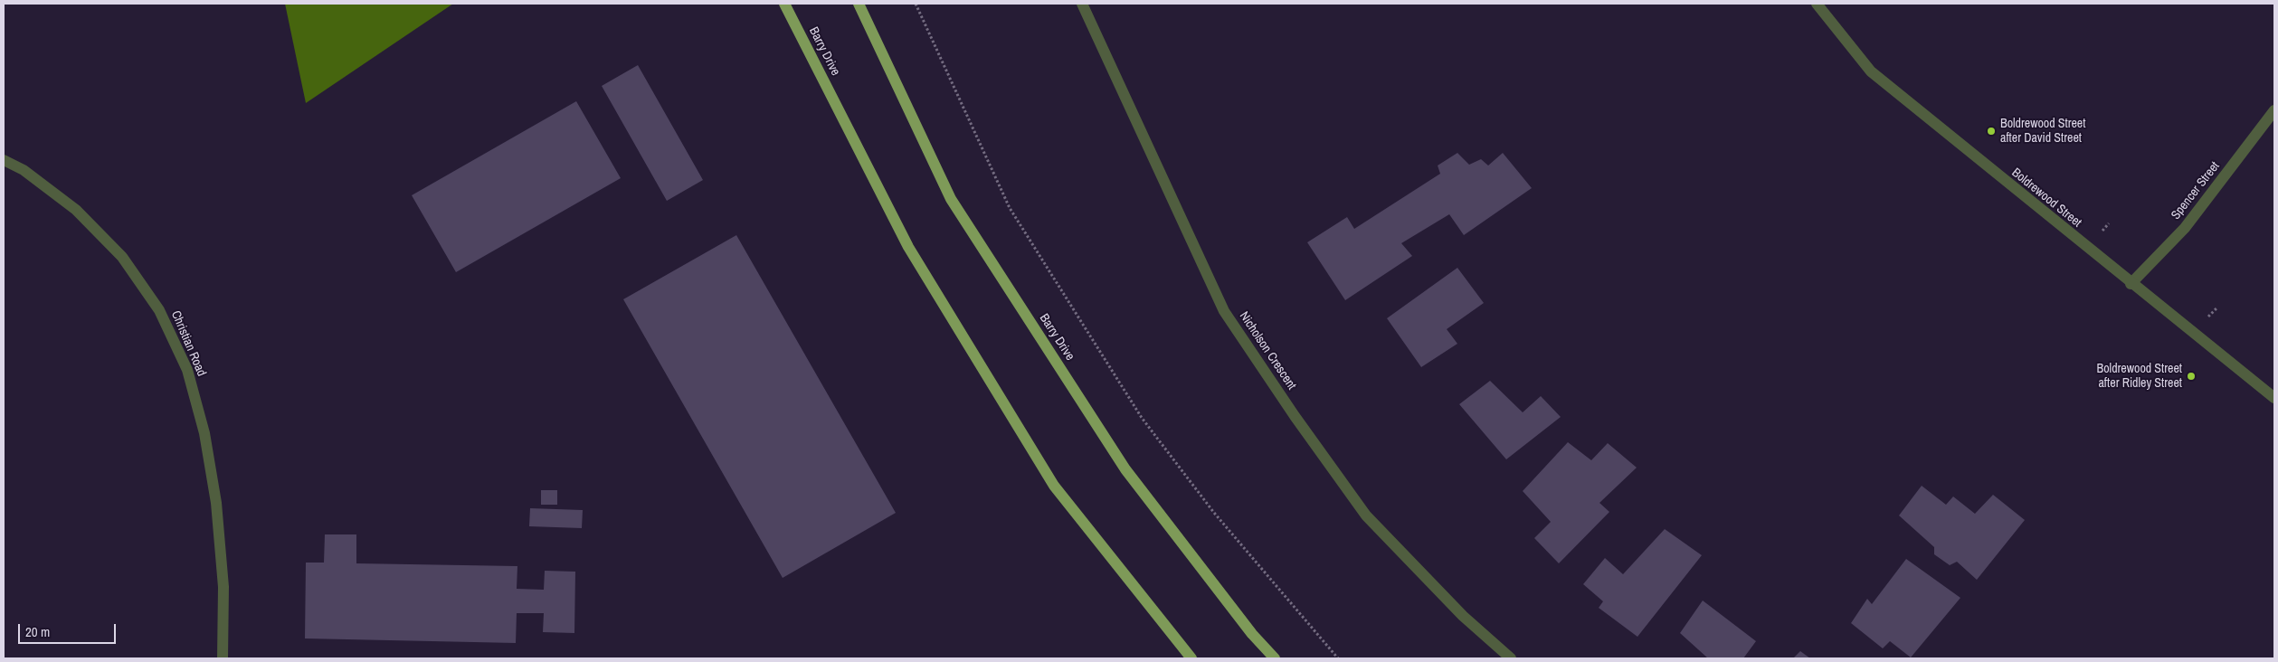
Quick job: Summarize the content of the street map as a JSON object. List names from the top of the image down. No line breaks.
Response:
{"streets":{"main road":["Barry Drive"],"street":["Spencer Street","Boldrewood Street","Christian Road","Nicholson Crescent"]},"crossings":[["Spencer Street","Boldrewood Street"]],"places":["Boldrewood Street after David Street","Boldrewood Street after Ridley Street"],"scale_bar":"20 m"}
